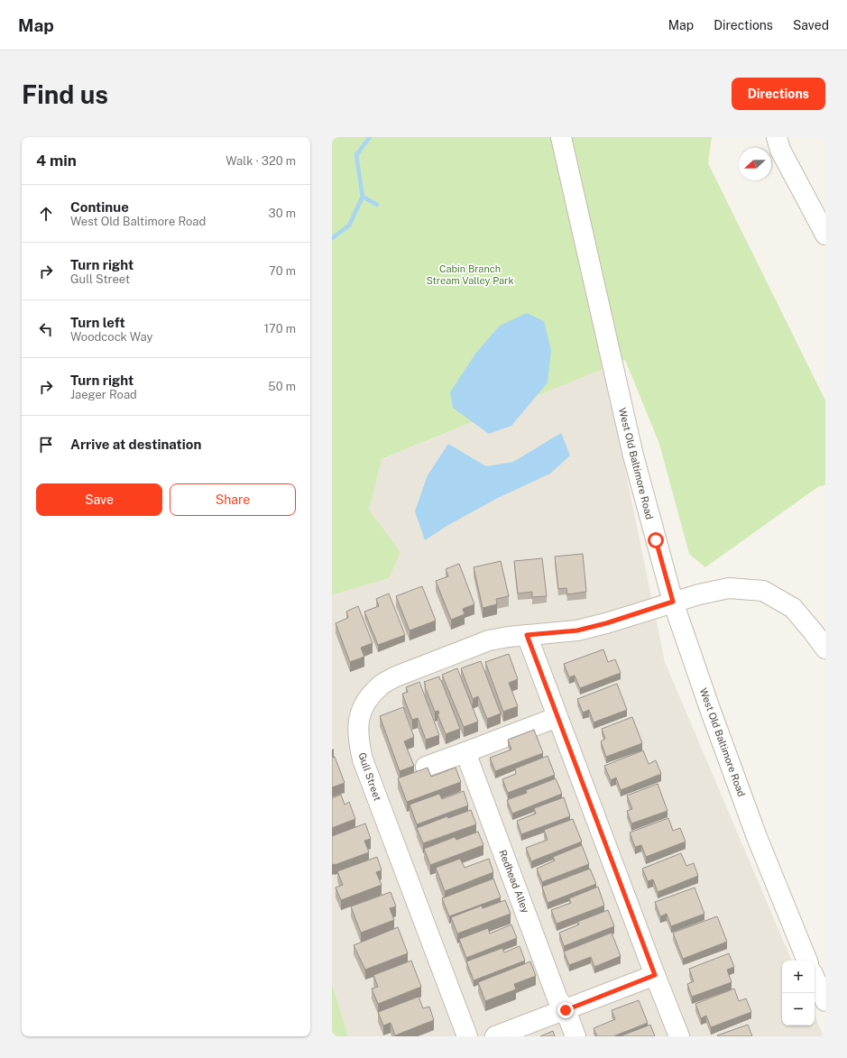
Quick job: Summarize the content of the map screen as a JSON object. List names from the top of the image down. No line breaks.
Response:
{"streets":{"street":["West Old Baltimore Road","Gull Street","Redhead Alley"]},"crossings":[["West Old Baltimore Road","Gull Street"]],"parks":["Cabin Branch Stream Valley Park"],"north":"left","page":{"header":"Map","nav":["Map","Directions","Saved"],"buttons":["Directions",["Save","Share"]],"title":"Find us","heading":["4 min","Walk · 320 m"],"list":[["Continue","West Old Baltimore Road","30 m"],["Turn right","Gull Street","70 m"],["Turn left","Woodcock Way","170 m"],["Turn right","Jaeger Road","50 m"],"Arrive at destination"],"map_buttons":["+","−"]}}
